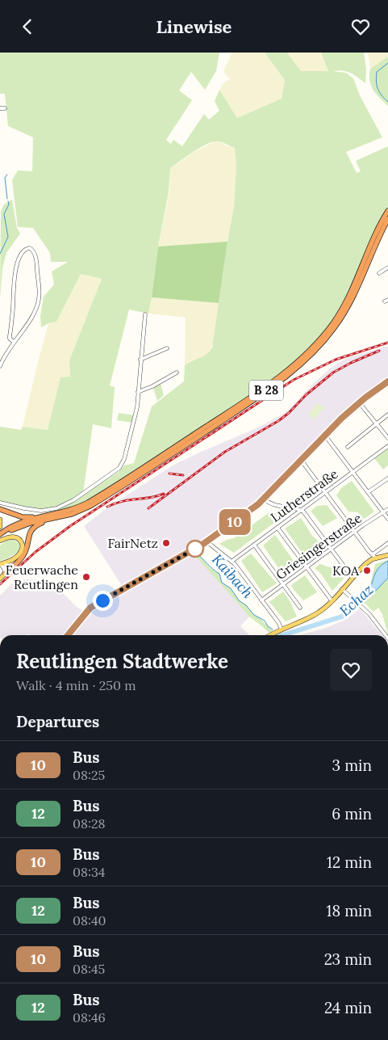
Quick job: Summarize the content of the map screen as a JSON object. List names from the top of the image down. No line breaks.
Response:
{"streets":{"highway":["B 28"],"street":["Lutherstraße","Griesingerstraße"]},"water":["Kaibach","Echaz"],"places":["FairNetz","KOA","Feuerwache Reutlingen"],"lines":["bus line 10"],"page":{"header":"Linewise","on_map":"10","heading":[["Reutlingen Stadtwerke","Walk · 4 min · 250 m"],"Departures"],"list":[{"mark":"10","name":"Bus","note":"08:25","value":"3 min"},{"mark":"12","name":"Bus","note":"08:28","value":"6 min"},{"mark":"10","name":"Bus","note":"08:34","value":"12 min"},{"mark":"12","name":"Bus","note":"08:40","value":"18 min"},{"mark":"10","name":"Bus","note":"08:45","value":"23 min"},{"mark":"12","name":"Bus","note":"08:46","value":"24 min"}]}}
